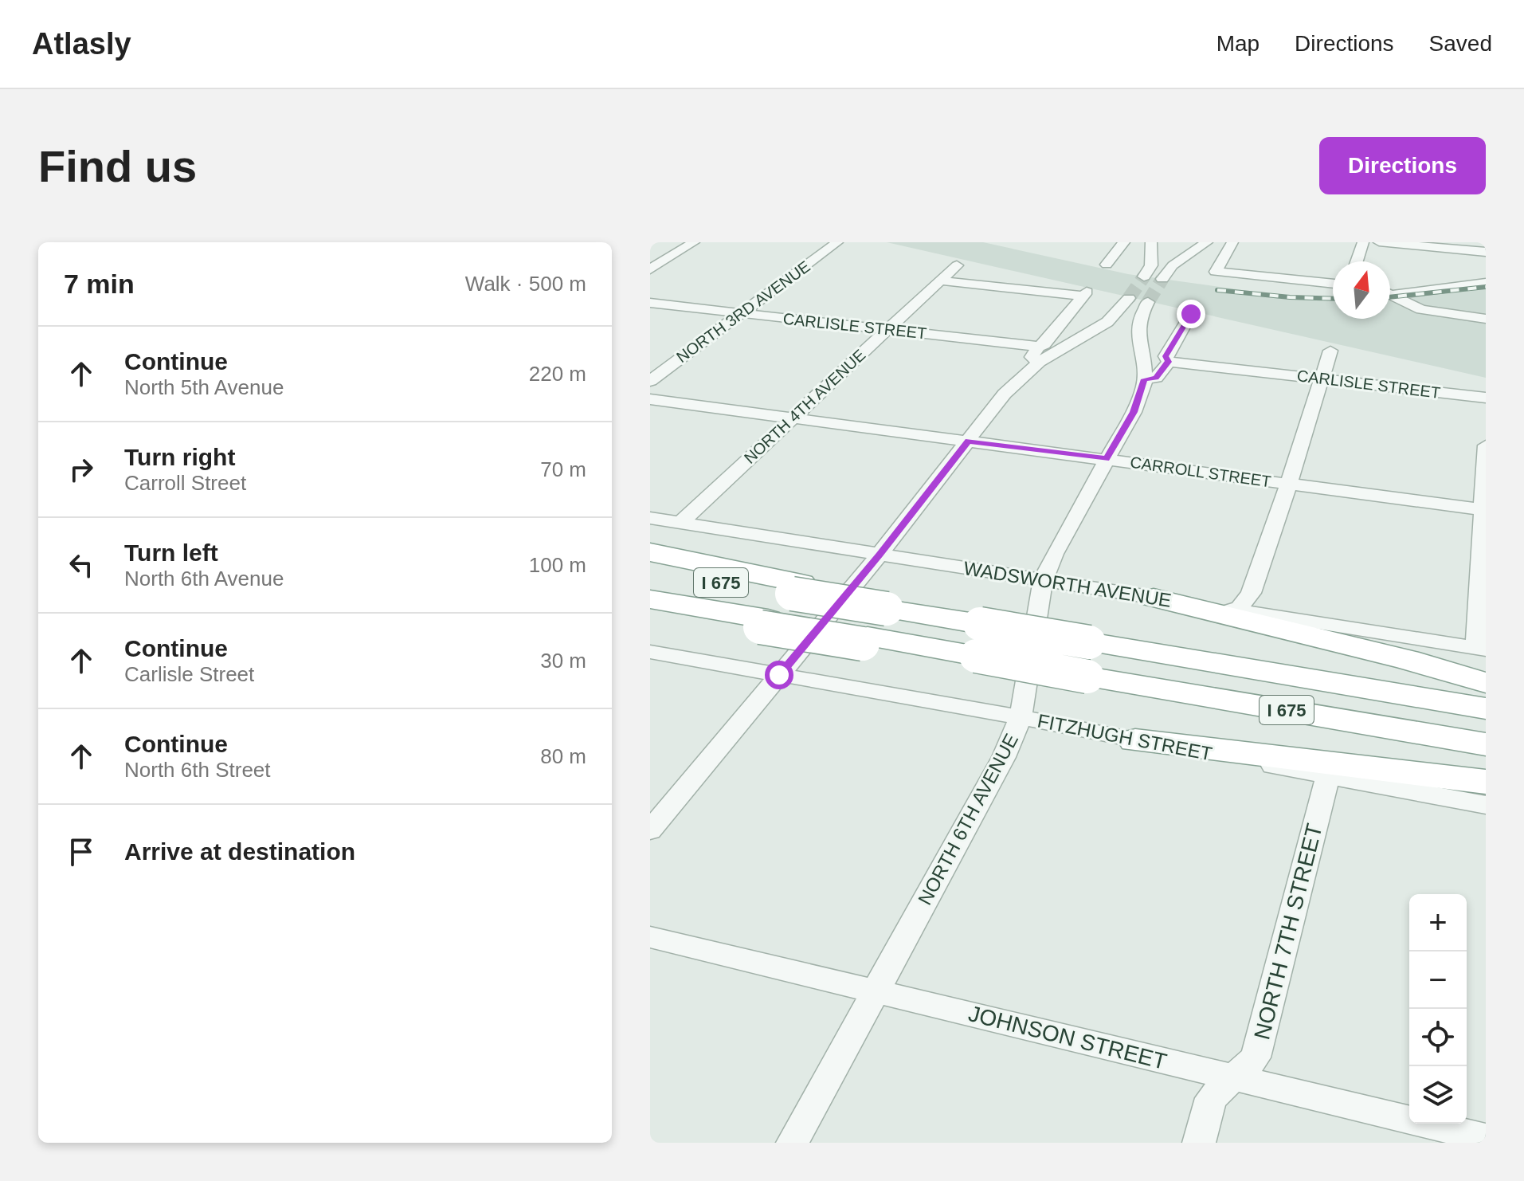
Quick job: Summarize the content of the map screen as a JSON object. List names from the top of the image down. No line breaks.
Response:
{"streets":{"highway":["I 675"],"street":["NORTH 3RD AVENUE","CARLISLE STREET","NORTH 4TH AVENUE","CARROLL STREET","WADSWORTH AVENUE","FITZHUGH STREET","NORTH 6TH AVENUE","NORTH 7TH STREET","JOHNSON STREET"]},"crossings":[["NORTH 3RD AVENUE","CARLISLE STREET"],["CARLISLE STREET","NORTH 4TH AVENUE"],["NORTH 4TH AVENUE","CARROLL STREET"],["NORTH 4TH AVENUE","WADSWORTH AVENUE"],["CARROLL STREET","NORTH 6TH AVENUE"],["WADSWORTH AVENUE","NORTH 6TH AVENUE"],["FITZHUGH STREET","NORTH 6TH AVENUE"],["FITZHUGH STREET","NORTH 7TH STREET"],["NORTH 6TH AVENUE","JOHNSON STREET"],["NORTH 7TH STREET","JOHNSON STREET"]],"north":"top","page":{"header":"Atlasly","nav":["Map","Directions","Saved"],"buttons":"Directions","title":"Find us","heading":["7 min","Walk · 500 m"],"list":[["Continue","North 5th Avenue","220 m"],["Turn right","Carroll Street","70 m"],["Turn left","North 6th Avenue","100 m"],["Continue","Carlisle Street","30 m"],["Continue","North 6th Street","80 m"],"Arrive at destination"],"map_buttons":["+","−"]}}
